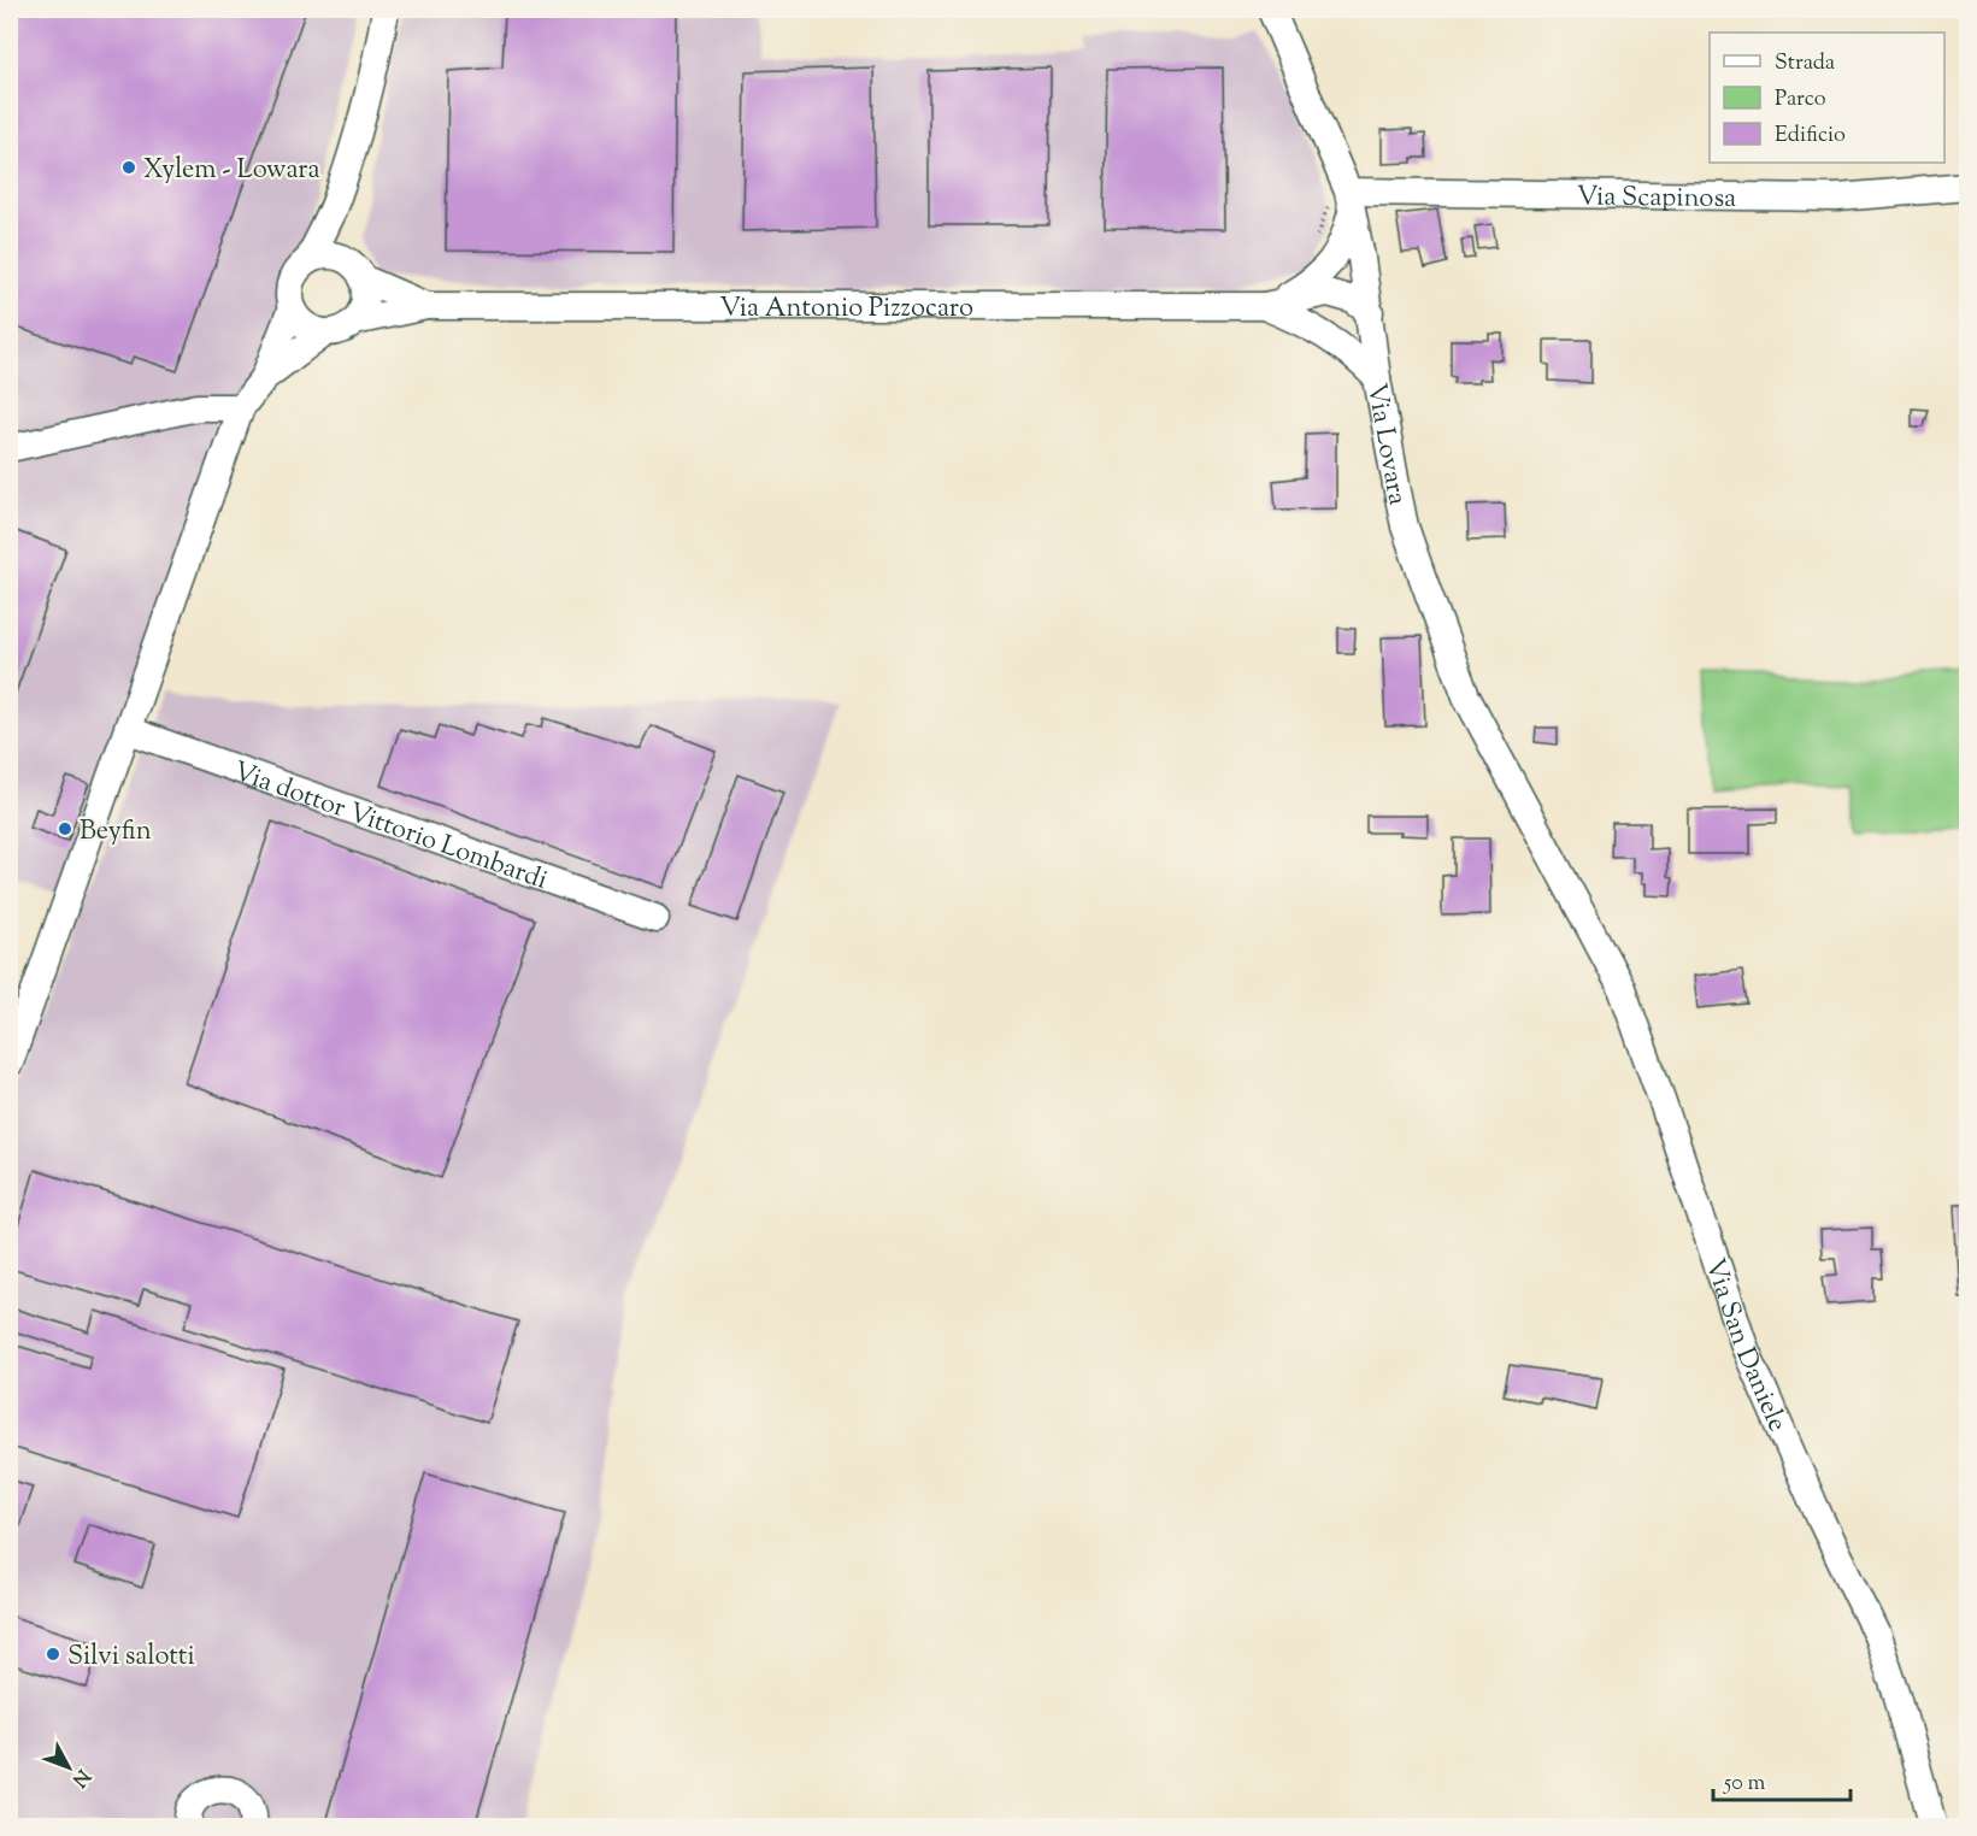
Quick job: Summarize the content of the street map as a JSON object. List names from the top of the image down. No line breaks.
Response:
{"streets":{"street":["Via Scapinosa","Via Antonio Pizzocaro","Via Lovara","Via dottor Vittorio Lombardi","Via San Daniele"]},"crossings":[["Via Scapinosa","Via Antonio Pizzocaro"],["Via Scapinosa","Via Lovara"],["Via Antonio Pizzocaro","Via Lovara"],["Via Lovara","Via San Daniele"]],"places":["Xylem - Lowara","Beyfin","Silvi salotti"],"legend":["Strada","Parco","Edificio"],"scale_bar":"50 m","north":"bottom right"}
